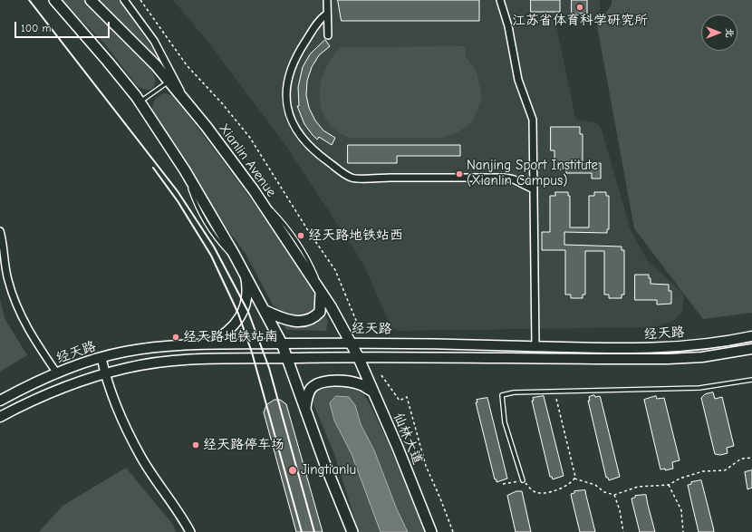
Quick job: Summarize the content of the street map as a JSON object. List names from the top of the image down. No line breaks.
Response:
{"streets":{"main road":["Xianlin Avenue","经天路","仙林大道"]},"crossings":[["Xianlin Avenue","经天路"],["Xianlin Avenue","仙林大道"],["经天路","仙林大道"]],"places":["江苏省体育科学研究所","Nanjing Sport Institute (Xianlin Campus)","经天路地铁站西","经天路地铁站南","经天路停车场","Jingtianlu"],"scale_bar":"100 m","north":"right"}
